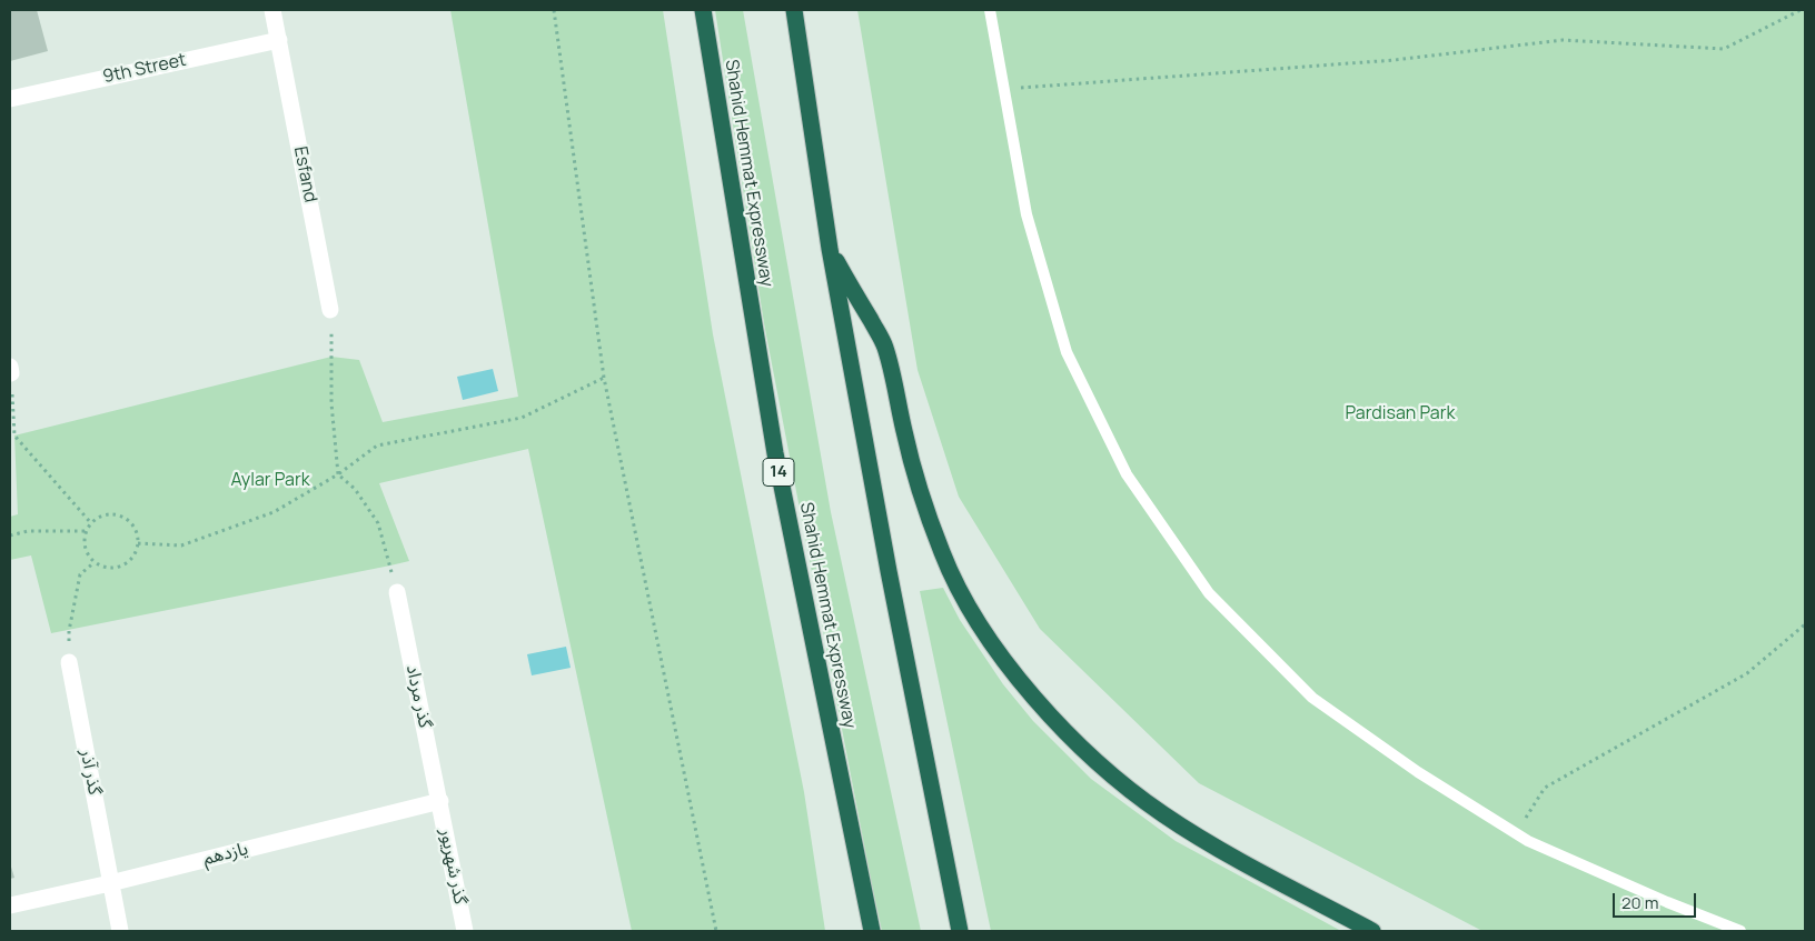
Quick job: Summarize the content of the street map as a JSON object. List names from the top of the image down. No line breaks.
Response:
{"streets":{"highway":["Shahid Hemmat Expressway","14"],"street":["9th Street","Esfand","گذر مرداد","گذر آذر","یازدهم","گذر شهریور"]},"crossings":[["9th Street","Esfand"],["گذر مرداد","یازدهم"],["گذر مرداد","گذر شهریور"],["گذر آذر","یازدهم"],["یازدهم","گذر شهریور"]],"parks":["Pardisan Park","Aylar Park"],"scale_bar":"20 m"}
